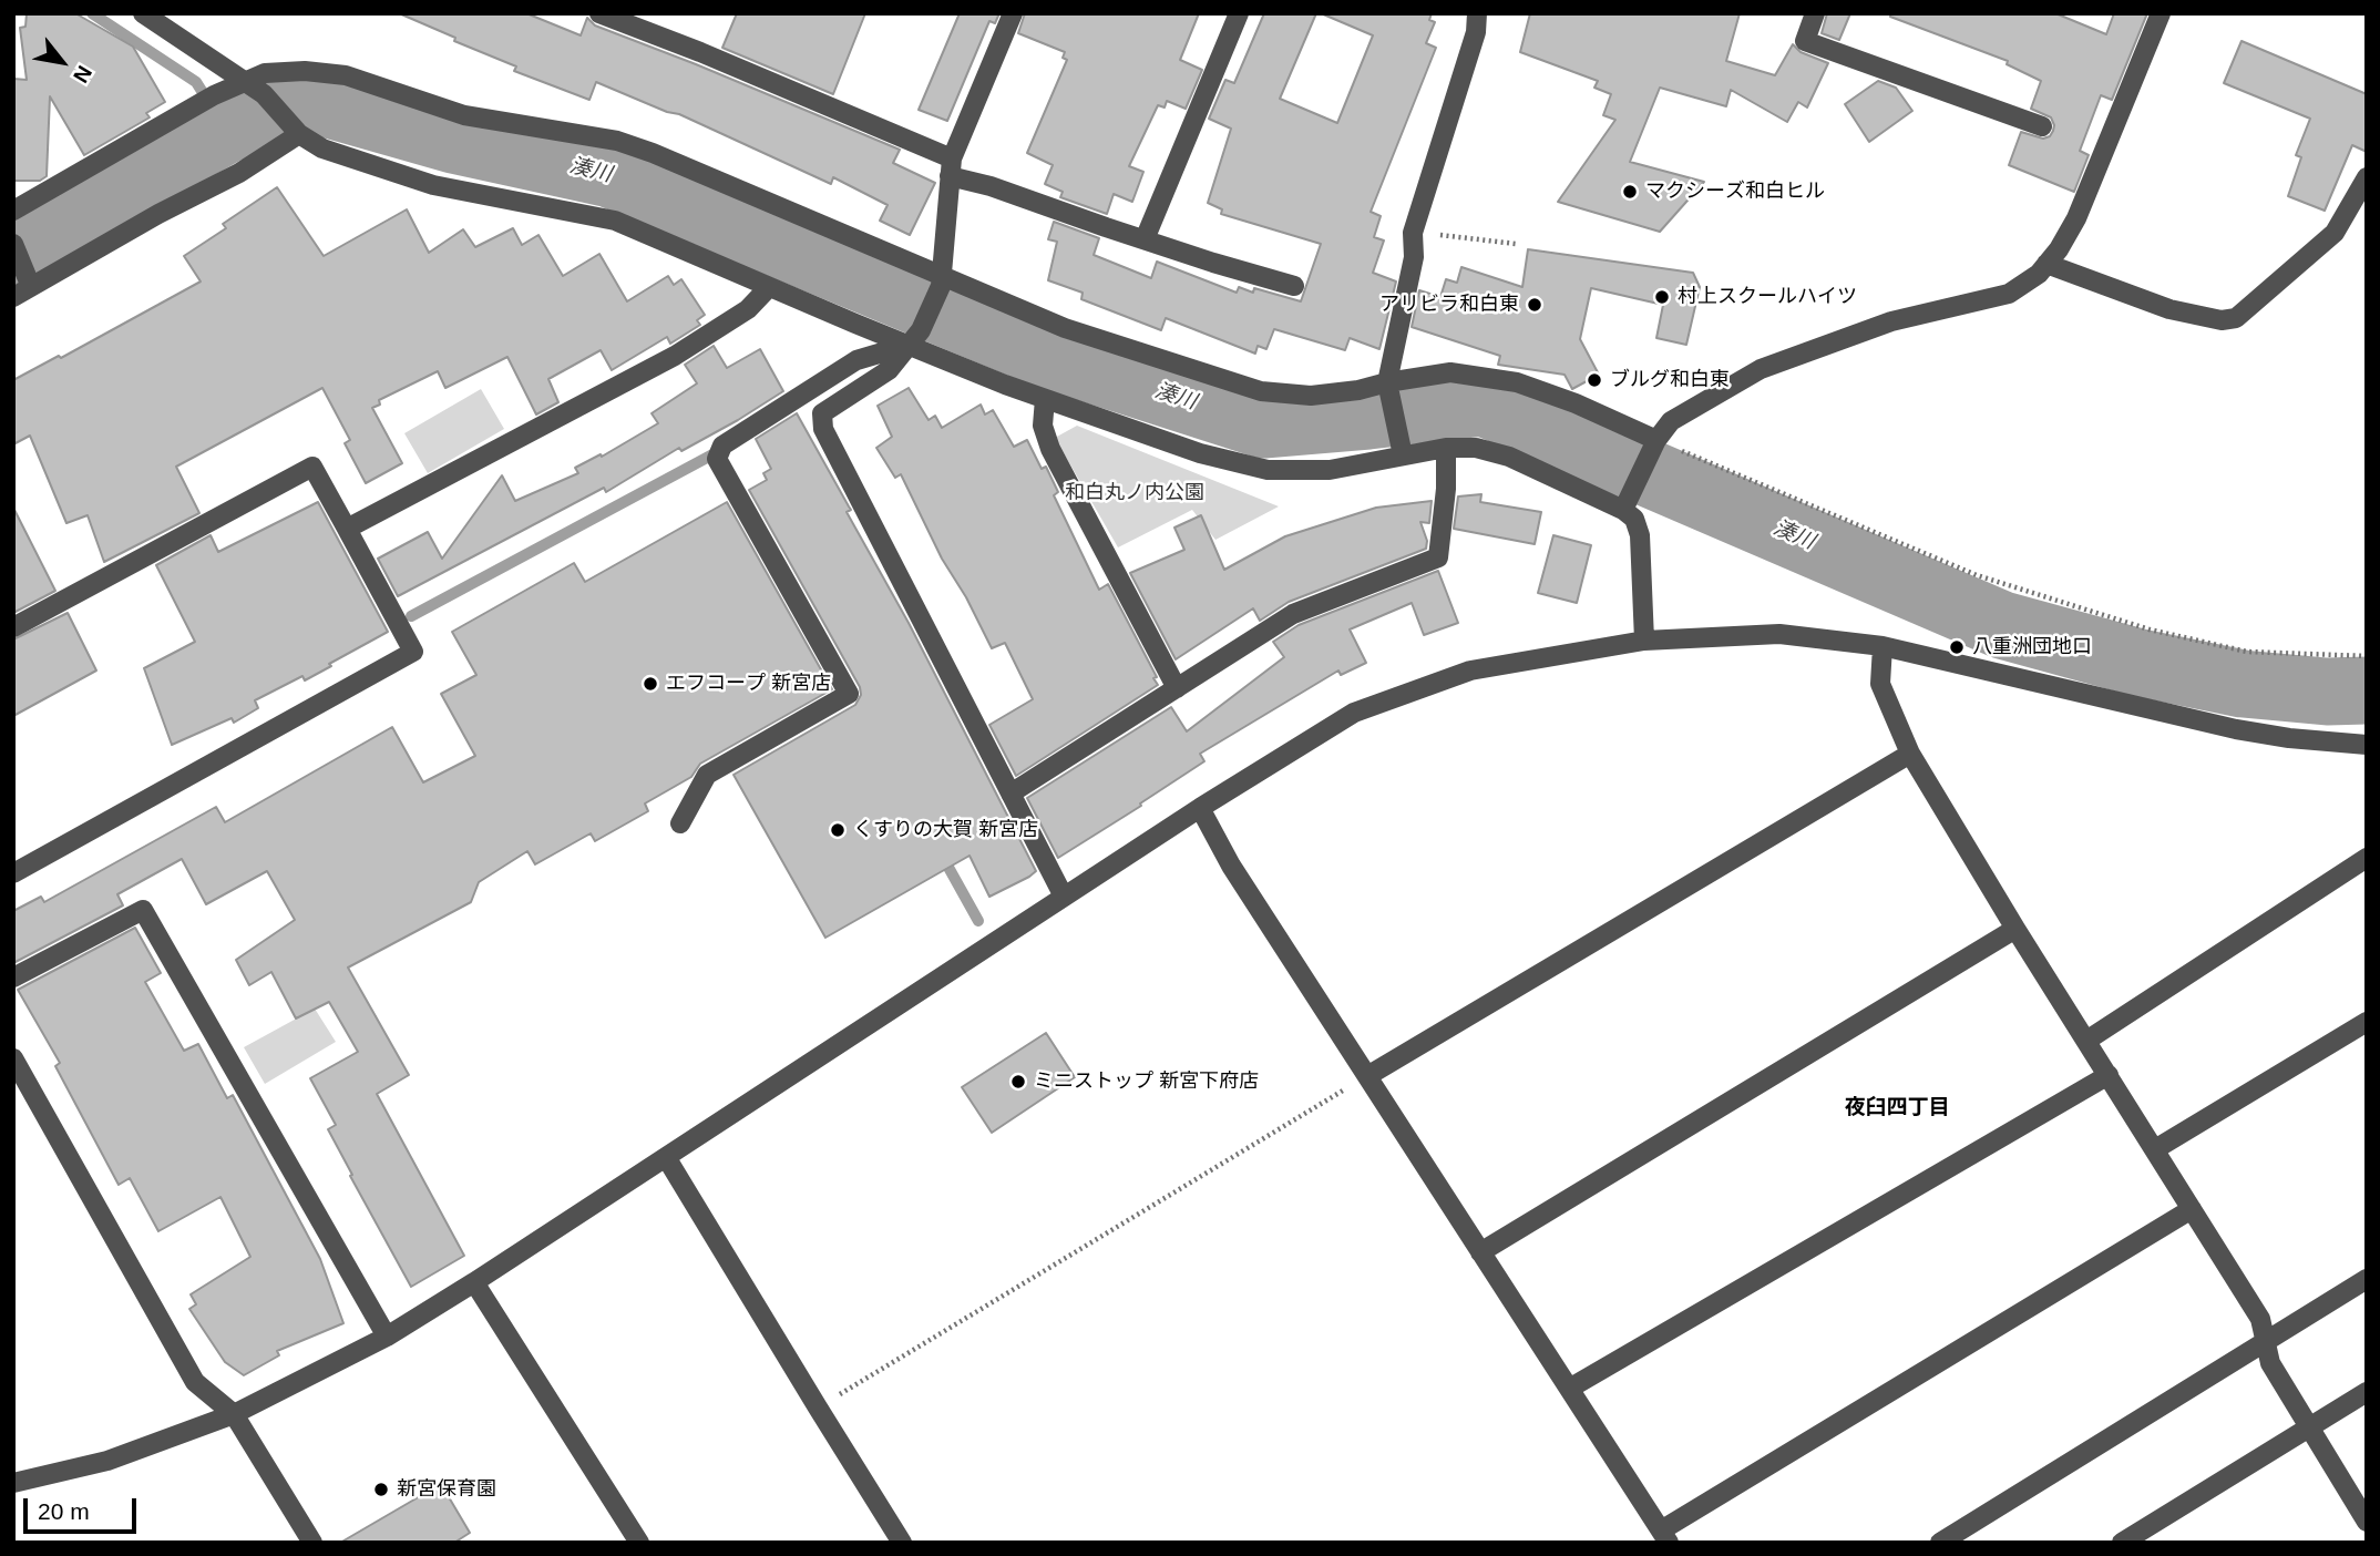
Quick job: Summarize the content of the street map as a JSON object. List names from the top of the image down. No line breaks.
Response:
{"districts":["夜臼四丁目"],"water":["湊川"],"parks":["和白丸ノ内公園"],"places":["マクシーズ和白ヒル","村上スクールハイツ","アリビラ和白東","ブルグ和白東","八重洲団地口","エフコープ 新宮店","くすりの大賀 新宮店","ミニストップ 新宮下府店","新宮保育園"],"scale_bar":"20 m","north":"bottom right"}
